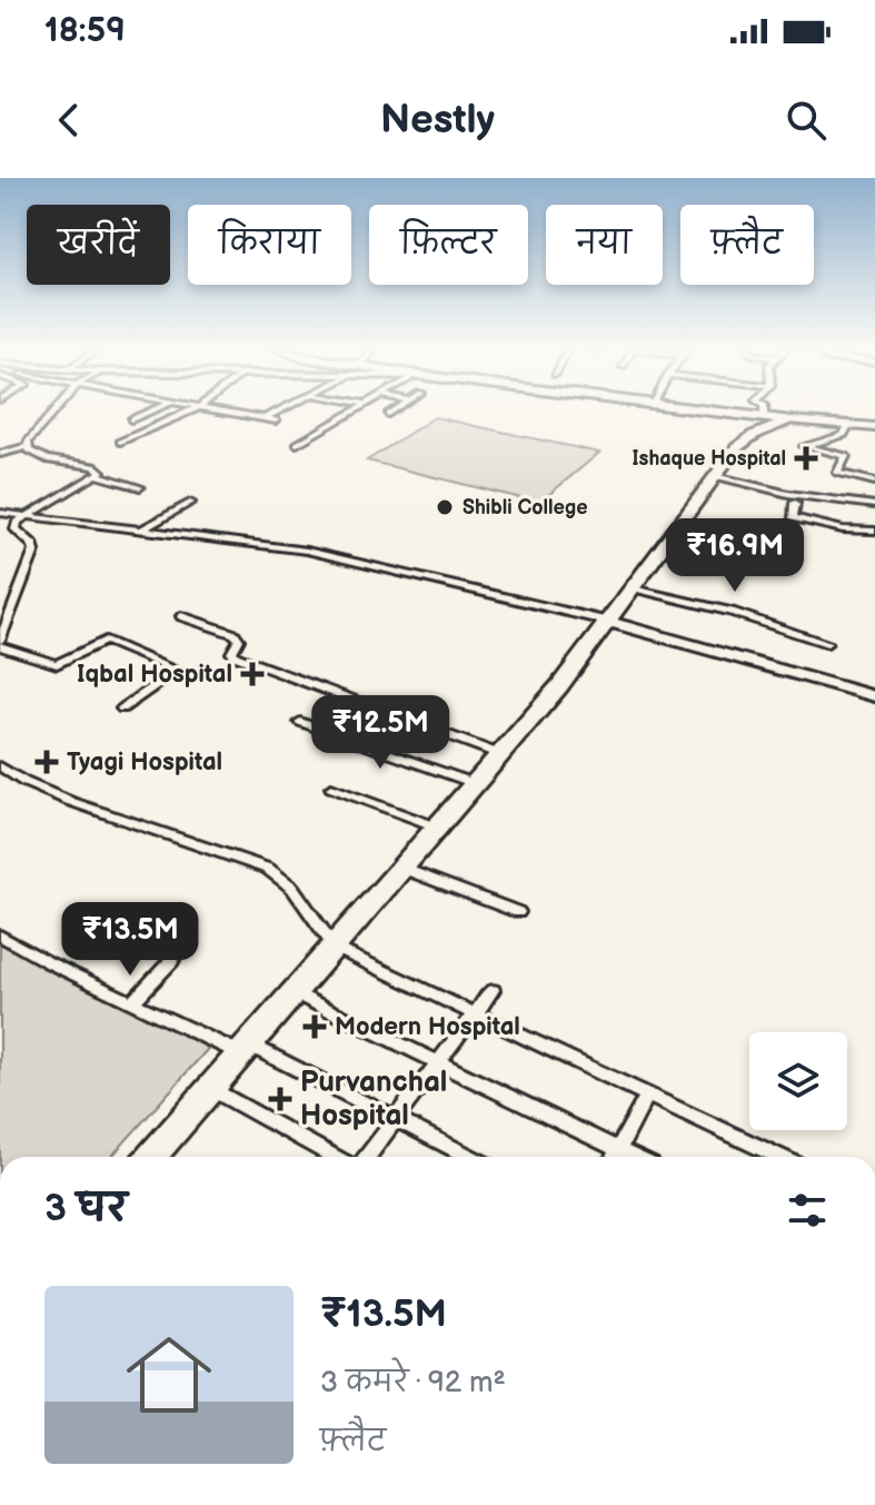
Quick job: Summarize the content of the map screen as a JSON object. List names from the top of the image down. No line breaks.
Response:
{"places":{"health":["Ishaque Hospital","Iqbal Hospital","Tyagi Hospital","Modern Hospital","Purvanchal Hospital"],"other":["Shibli College"]},"page":{"status":"18:59","header":"Nestly","chip":["खरीदें","किराया","फ़िल्टर","नया","फ़्लैट"],"price":["₹16.9M","₹12.5M","₹13.5M"],"heading":"3 घर","list":[{"name":"₹13.5M","note":"3 कमरे · 92 m² · फ़्लैट"}]}}
